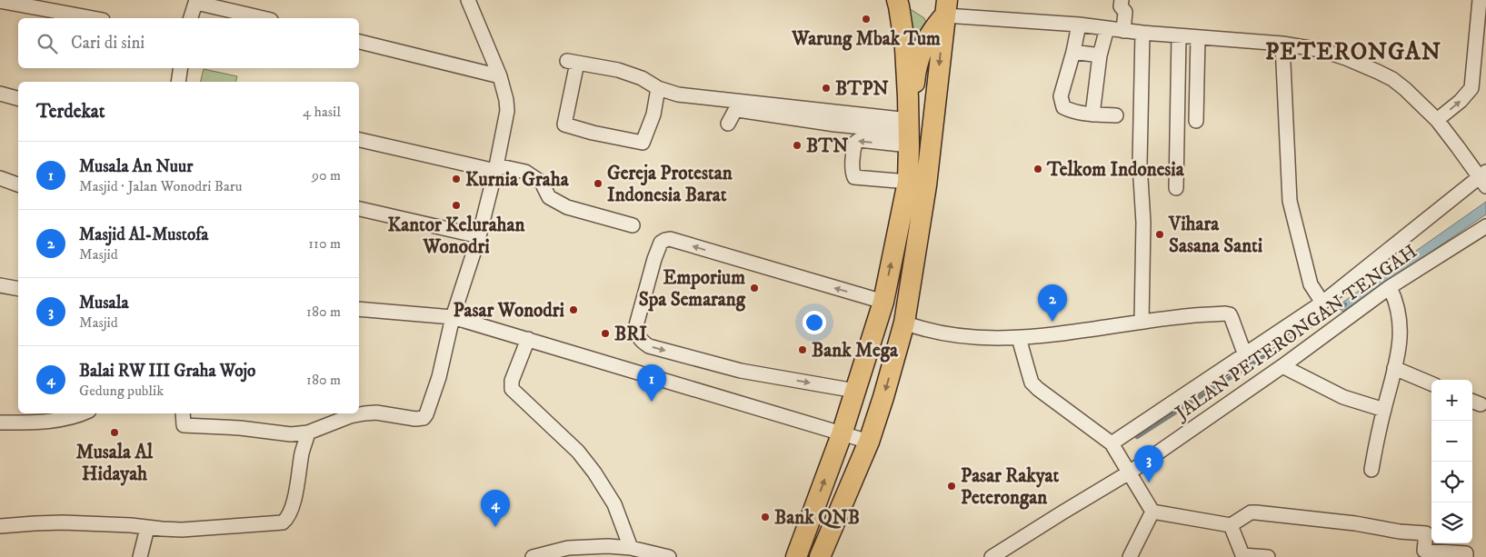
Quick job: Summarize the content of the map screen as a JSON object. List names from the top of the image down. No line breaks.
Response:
{"streets":{"street":["JALAN PETERONGAN TENGAH"]},"districts":["PETERONGAN"],"places":["Warung Mbak Tum","BTPN","BTN","Telkom Indonesia","Kurnia Graha","Gereja Protestan Indonesia Barat","Kantor Kelurahan Wonodri","Vihara Sasana Santi","Emporium Spa Semarang","Pasar Wonodri","BRI","Bank Mega","Musala Al Hidayah","Pasar Rakyat Peterongan","Bank QNB"],"page":{"search":"Cari di sini","heading":["Terdekat","4 hasil"],"list":[{"mark":"1","name":"Musala An Nuur","note":"Masjid · Jalan Wonodri Baru","value":"90 m"},{"mark":"2","name":"Masjid Al-Mustofa","note":"Masjid","value":"110 m"},{"mark":"3","name":"Musala","note":"Masjid","value":"180 m"},{"mark":"4","name":"Balai RW III Graha Wojo","note":"Gedung publik","value":"180 m"}],"pins":["2","1","3","4"],"map_buttons":["+","−"]}}
